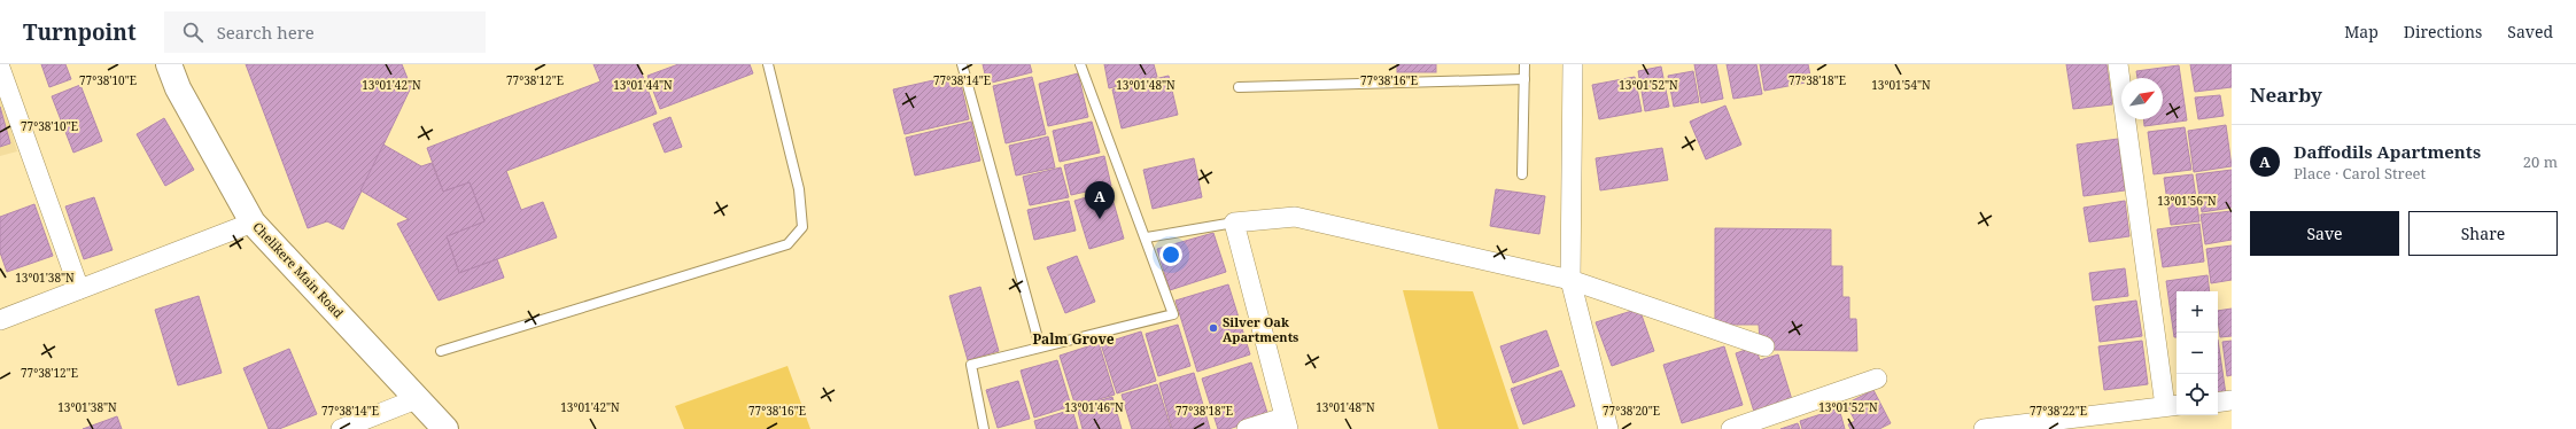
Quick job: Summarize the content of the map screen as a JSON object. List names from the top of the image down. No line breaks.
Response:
{"streets":{"street":["Chelikere Main Road"]},"districts":["Palm Grove"],"places":["Silver Oak Apartments"],"north":"top right","page":{"header":"Turnpoint","search":"Search here","nav":["Map","Directions","Saved"],"heading":"Nearby","list":[{"mark":"A","name":"Daffodils Apartments","note":"Place · Carol Street","value":"20 m"}],"pins":"A","buttons":["Save","Share"],"map_buttons":["+","−"]},"coordinates":["77°38'10\"E","77°38'12\"E","77°38'14\"E","77°38'16\"E","77°38'18\"E","13°01'42\"N","13°01'44\"N","13°01'48\"N","13°01'52\"N","13°01'54\"N","13°01'56\"N","13°01'38\"N","13°01'46\"N","77°38'20\"E","77°38'22\"E"]}
